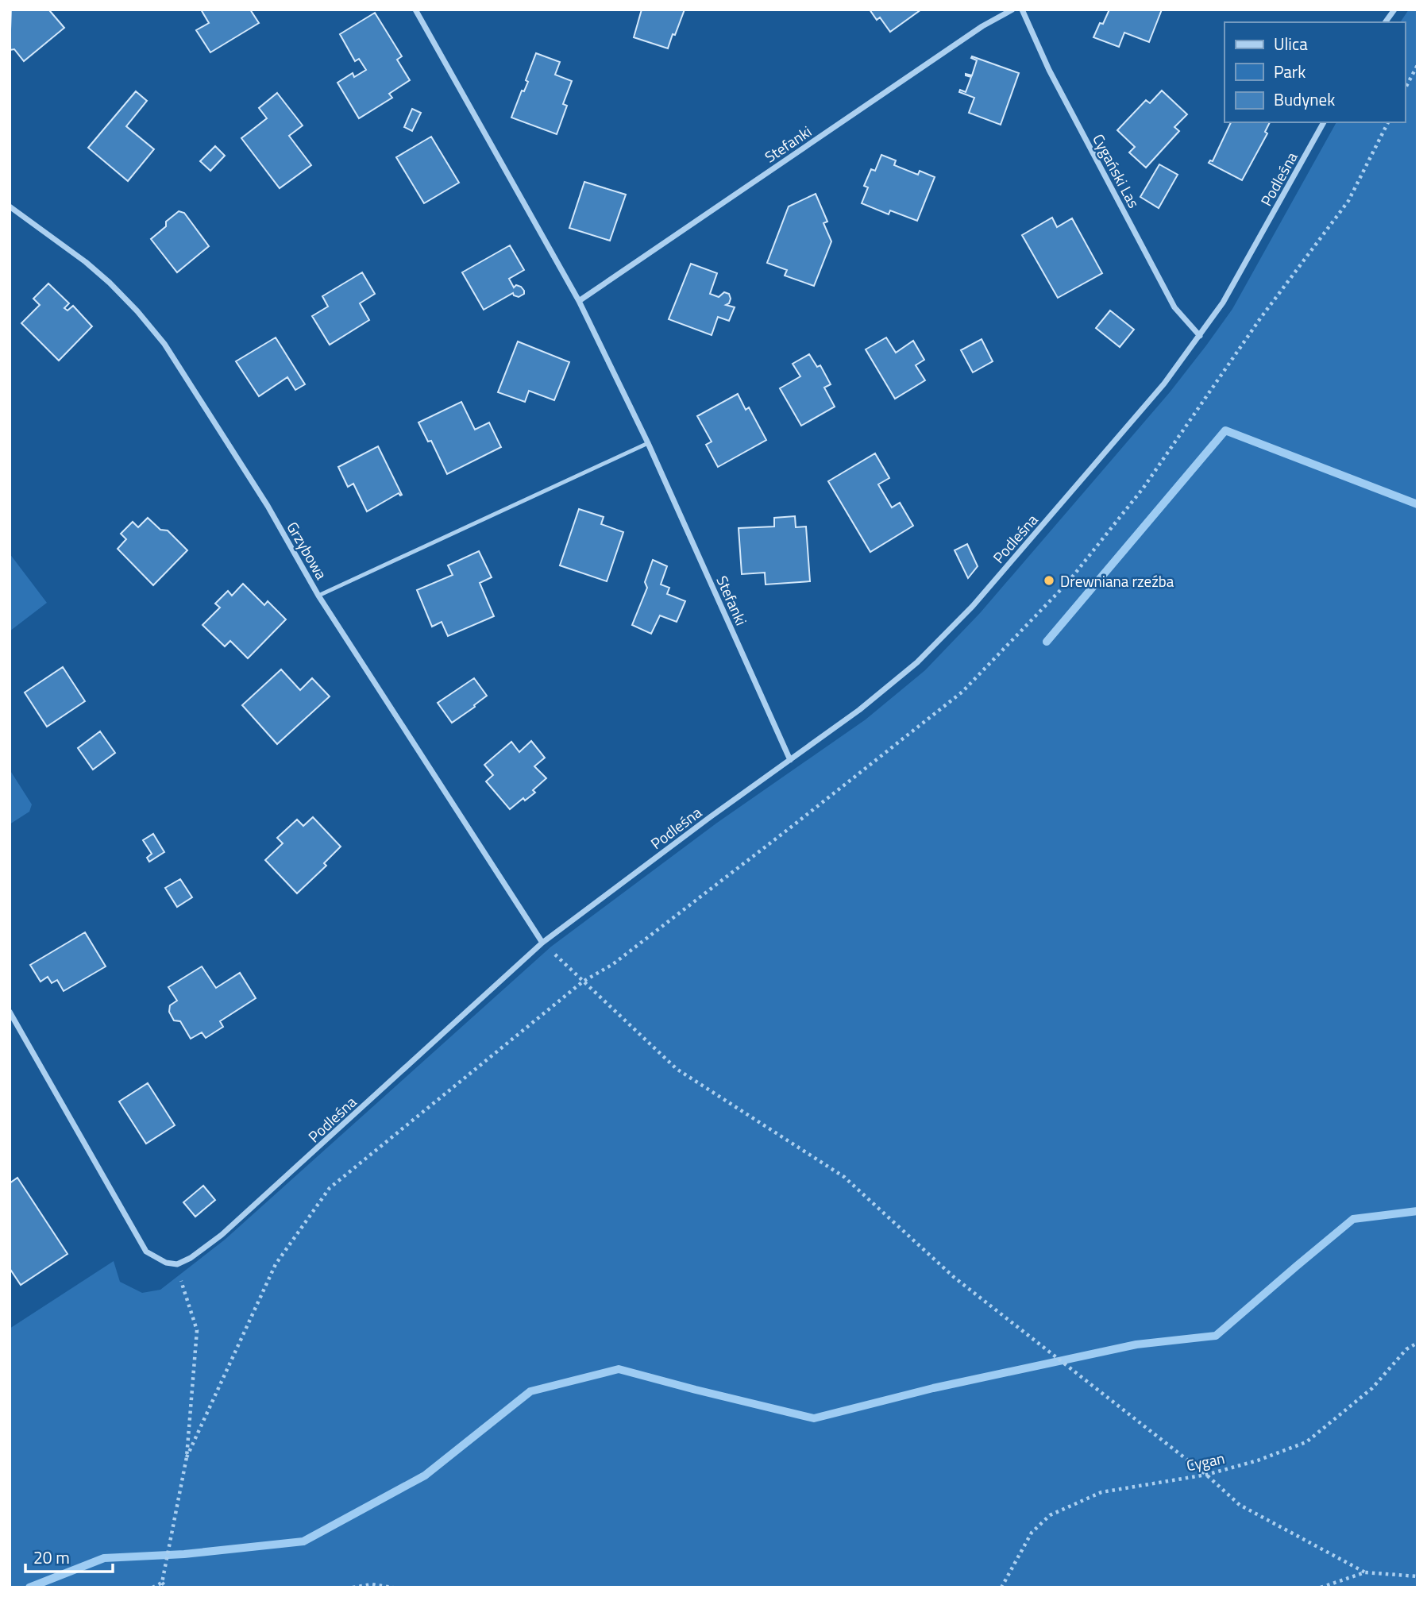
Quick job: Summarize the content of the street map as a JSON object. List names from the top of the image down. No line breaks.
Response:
{"streets":{"street":["Stefanki","Cygański Las","Podleśna","Grzybowa"],"path":["Cygan"]},"crossings":[["Stefanki","Podleśna"],["Cygański Las","Podleśna"],["Podleśna","Grzybowa"]],"places":["Drewniana rzeźba"],"legend":["Ulica","Park","Budynek"],"scale_bar":"20 m"}
